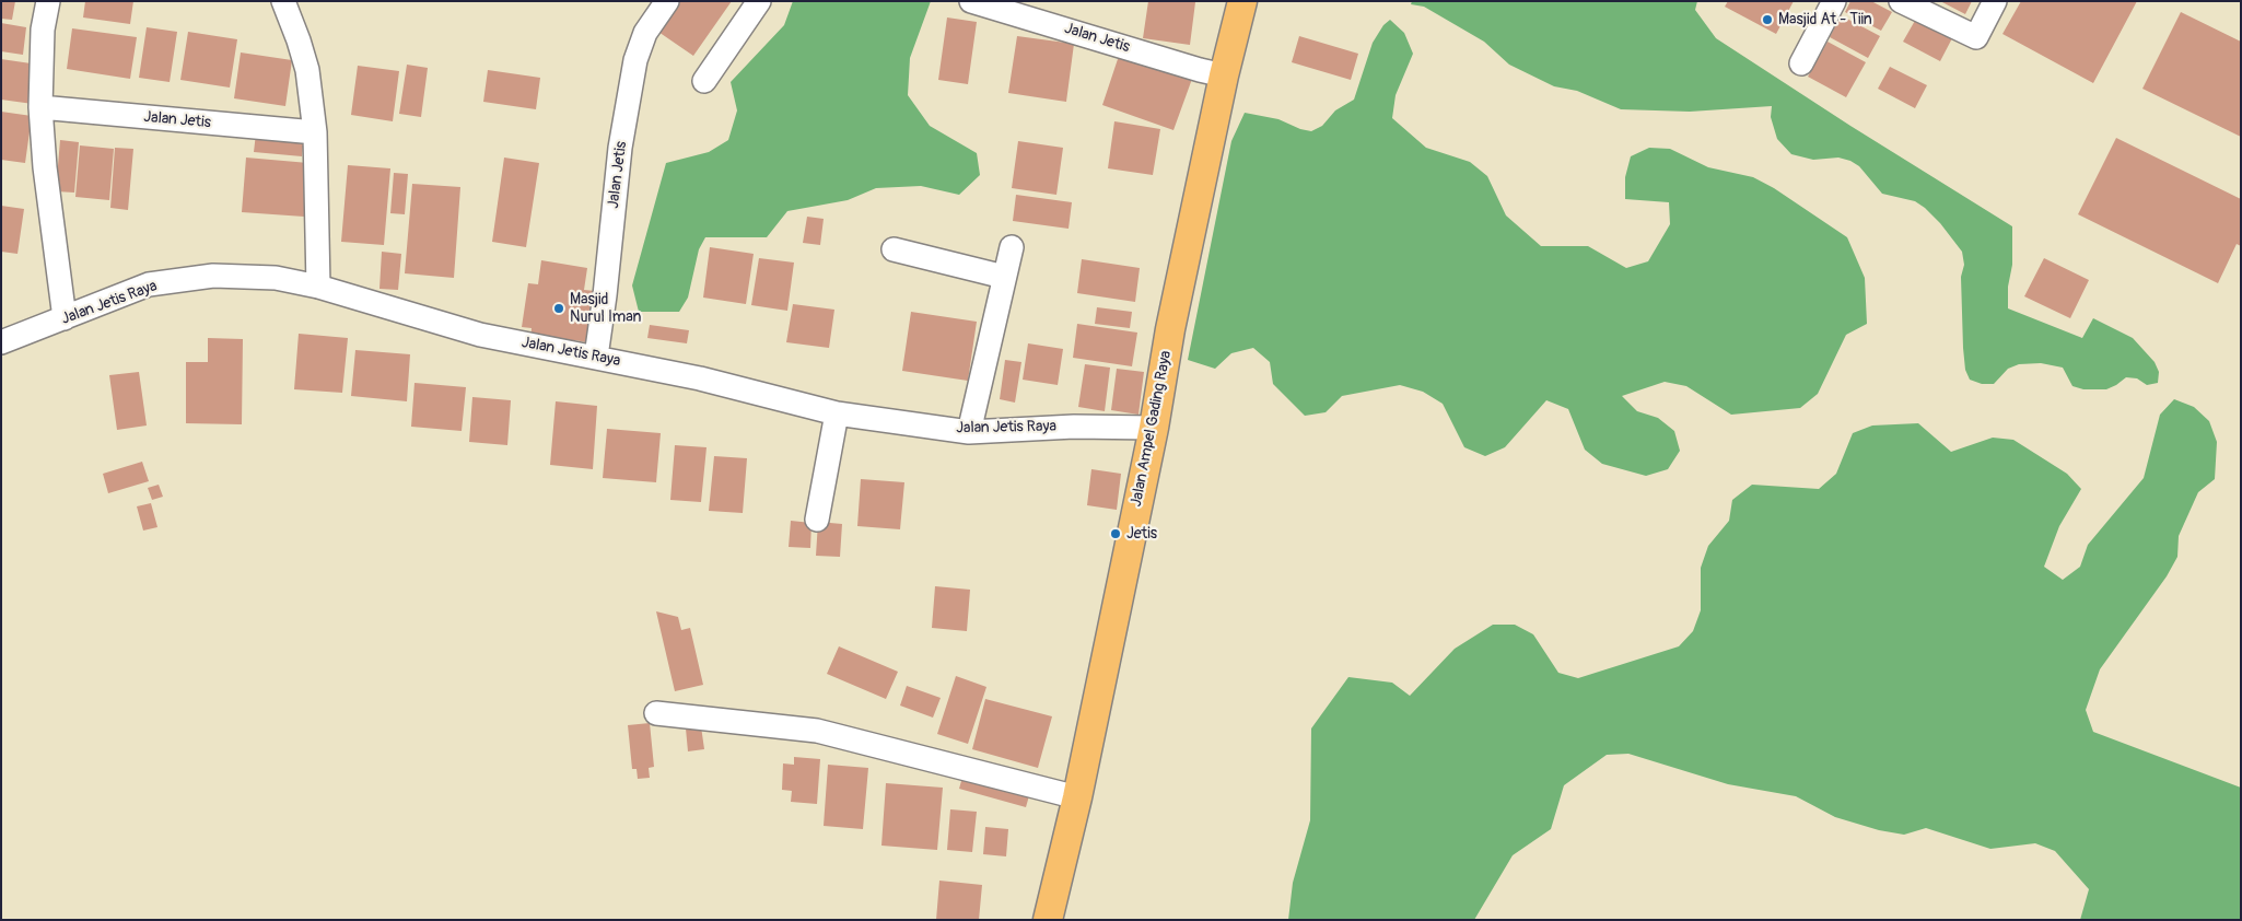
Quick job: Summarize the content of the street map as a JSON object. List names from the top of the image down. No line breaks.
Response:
{"streets":{"main road":["Jalan Ampel Gading Raya"],"street":["Jalan Jetis","Jalan Jetis Raya"]},"crossings":[["Jalan Jetis","Jalan Jetis Raya"],["Jalan Jetis","Jalan Ampel Gading Raya"],["Jalan Jetis Raya","Jalan Ampel Gading Raya"]],"places":["Masjid At - Tiin","Masjid Nurul Iman","Jetis"]}
